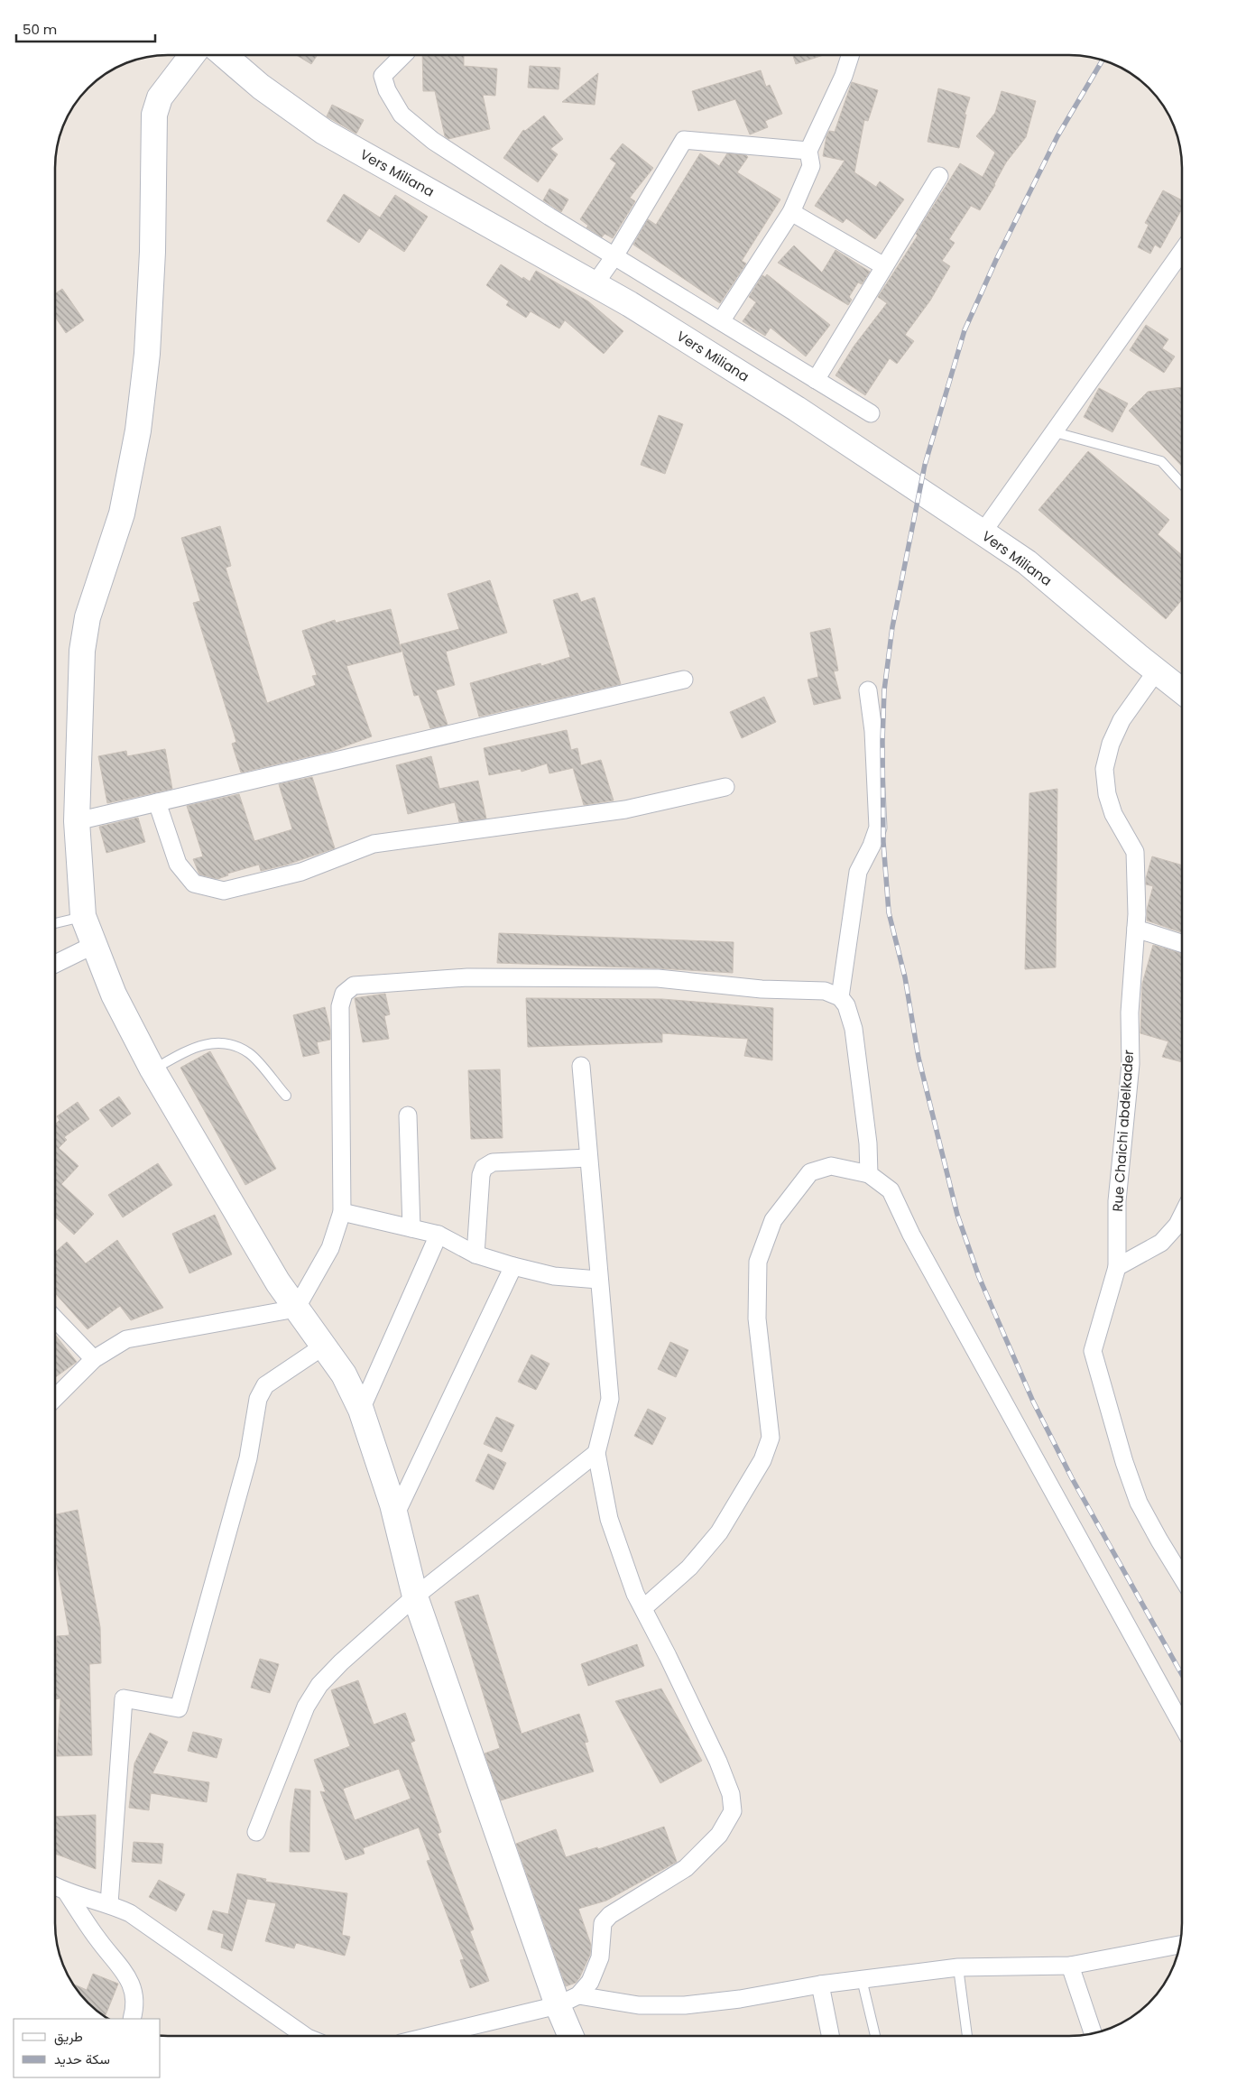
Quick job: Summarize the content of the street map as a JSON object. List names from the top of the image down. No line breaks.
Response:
{"streets":{"street":["Vers Miliana","Rue Chaichi abdelkader"]},"crossings":[["Vers Miliana","Rue Chaichi abdelkader"]],"legend":["طريق","سكة حديد"],"scale_bar":"50 m"}
